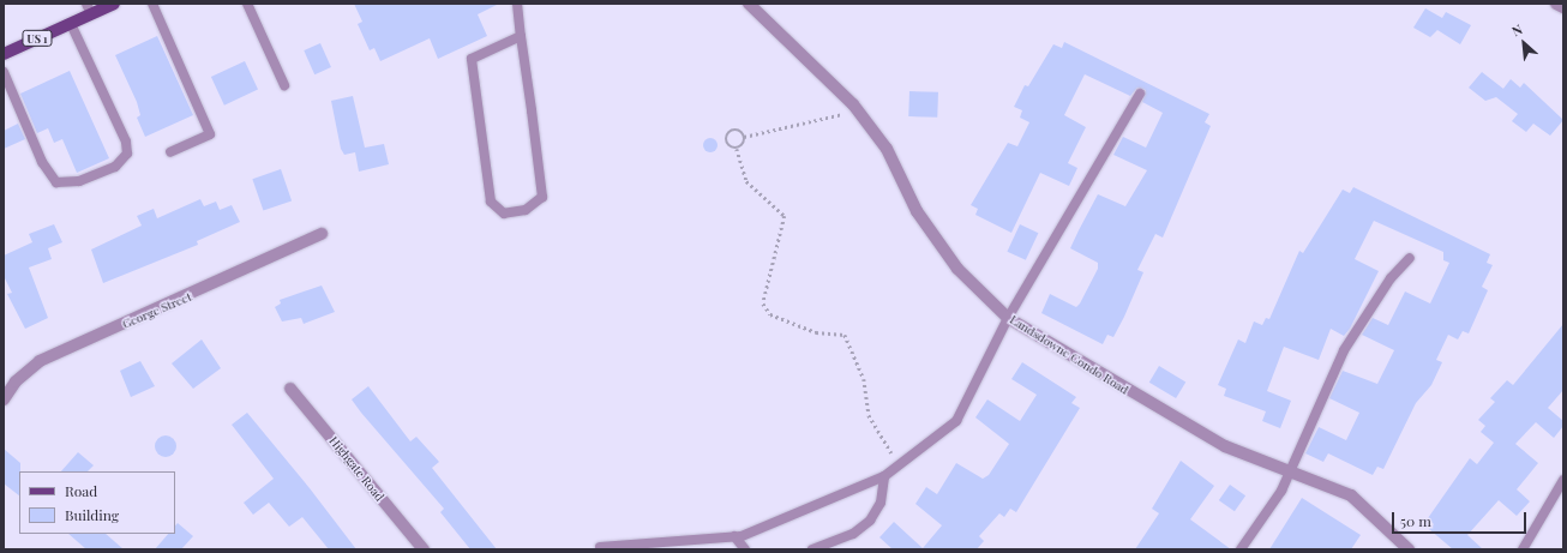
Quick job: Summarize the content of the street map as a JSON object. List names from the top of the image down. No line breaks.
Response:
{"streets":{"main road":["US 1"],"street":["George Street","Landsdowne Condo Road","Highgate Road"]},"legend":["Road","Building"],"scale_bar":"50 m","north":"top left"}
